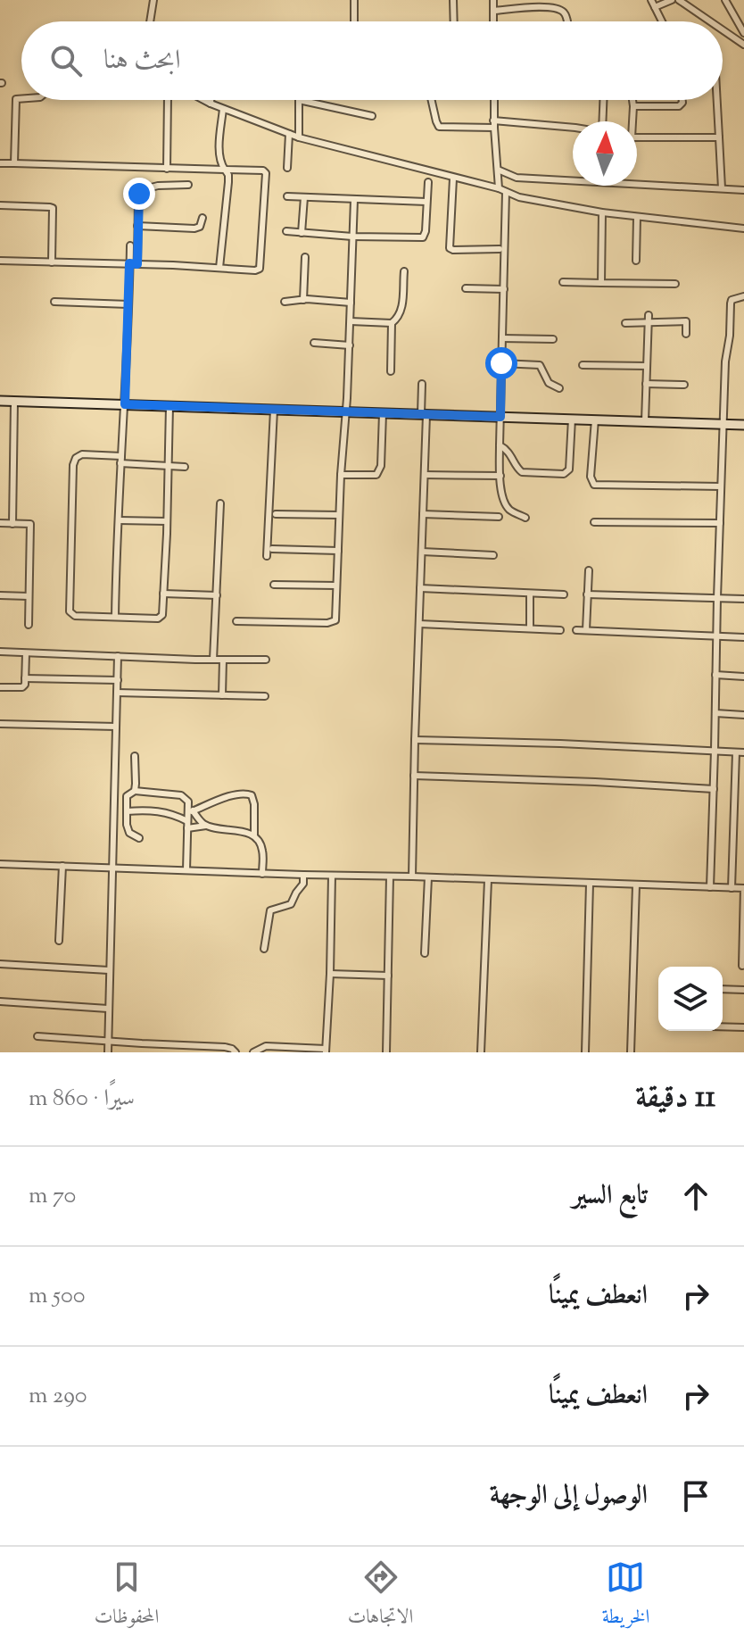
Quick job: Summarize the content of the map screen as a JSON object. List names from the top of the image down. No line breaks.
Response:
{"north":"top","page":{"search":"ابحث هنا","heading":["11 دقيقة","سيرًا · 860 m"],"list":[["تابع السير","70 m"],["انعطف يمينًا","500 m"],["انعطف يمينًا","290 m"],"الوصول إلى الوجهة"],"nav":["الخريطة","الاتجاهات","المحفوظات"]}}
